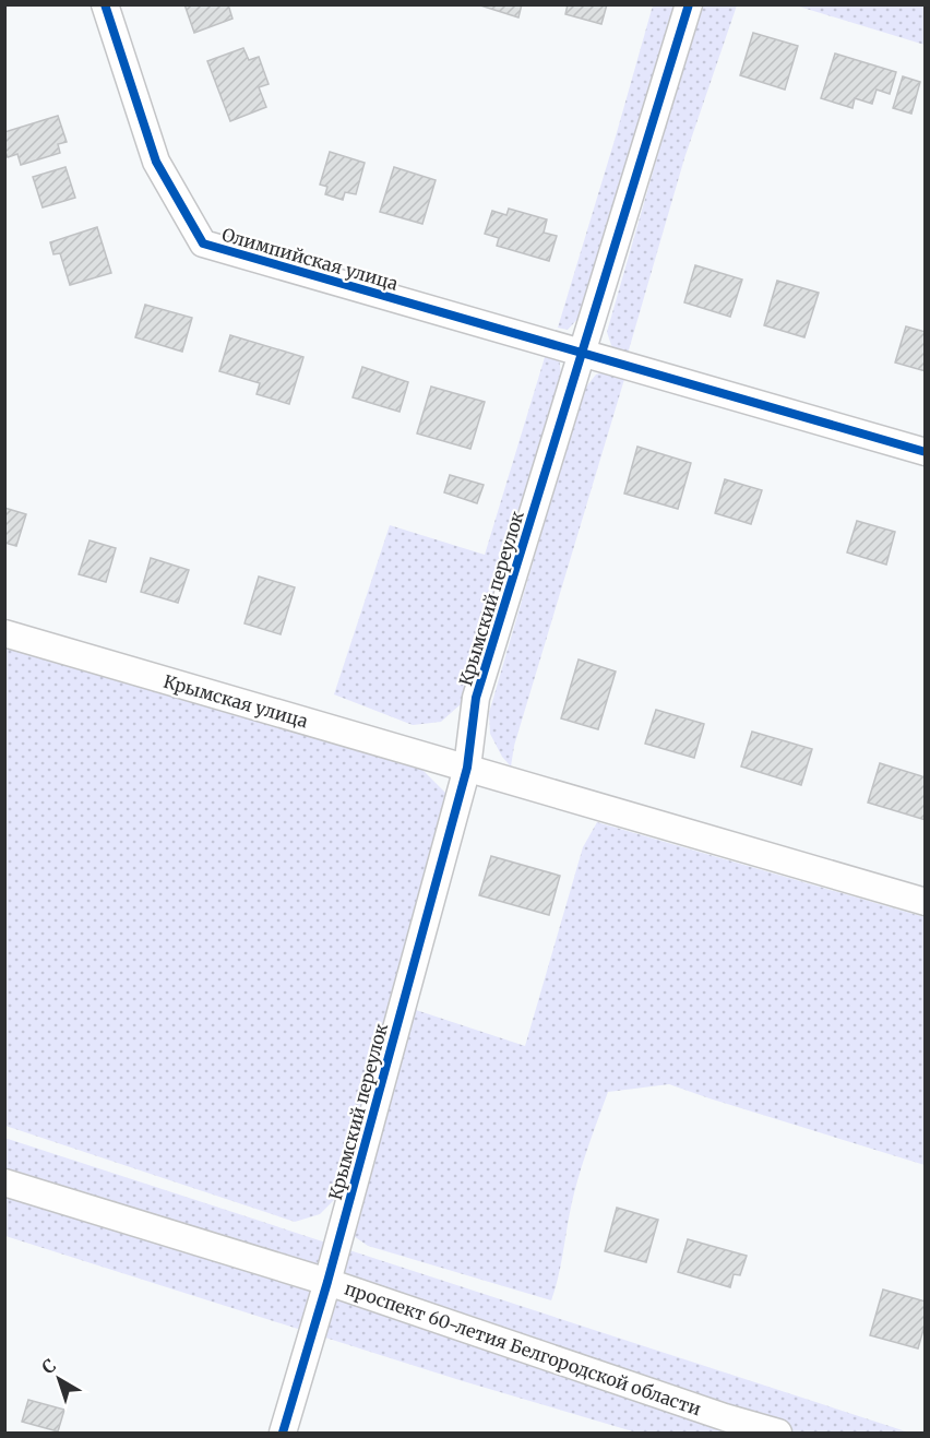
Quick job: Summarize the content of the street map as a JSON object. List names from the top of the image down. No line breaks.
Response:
{"streets":{"street":["Олимпийская улица","Крымский переулок","Крымская улица","проспект 60-летия Белгородской области"]},"crossings":[["Олимпийская улица","Крымский переулок"],["Крымский переулок","Крымская улица"],["Крымский переулок","проспект 60-летия Белгородской области"]],"north":"top left"}
